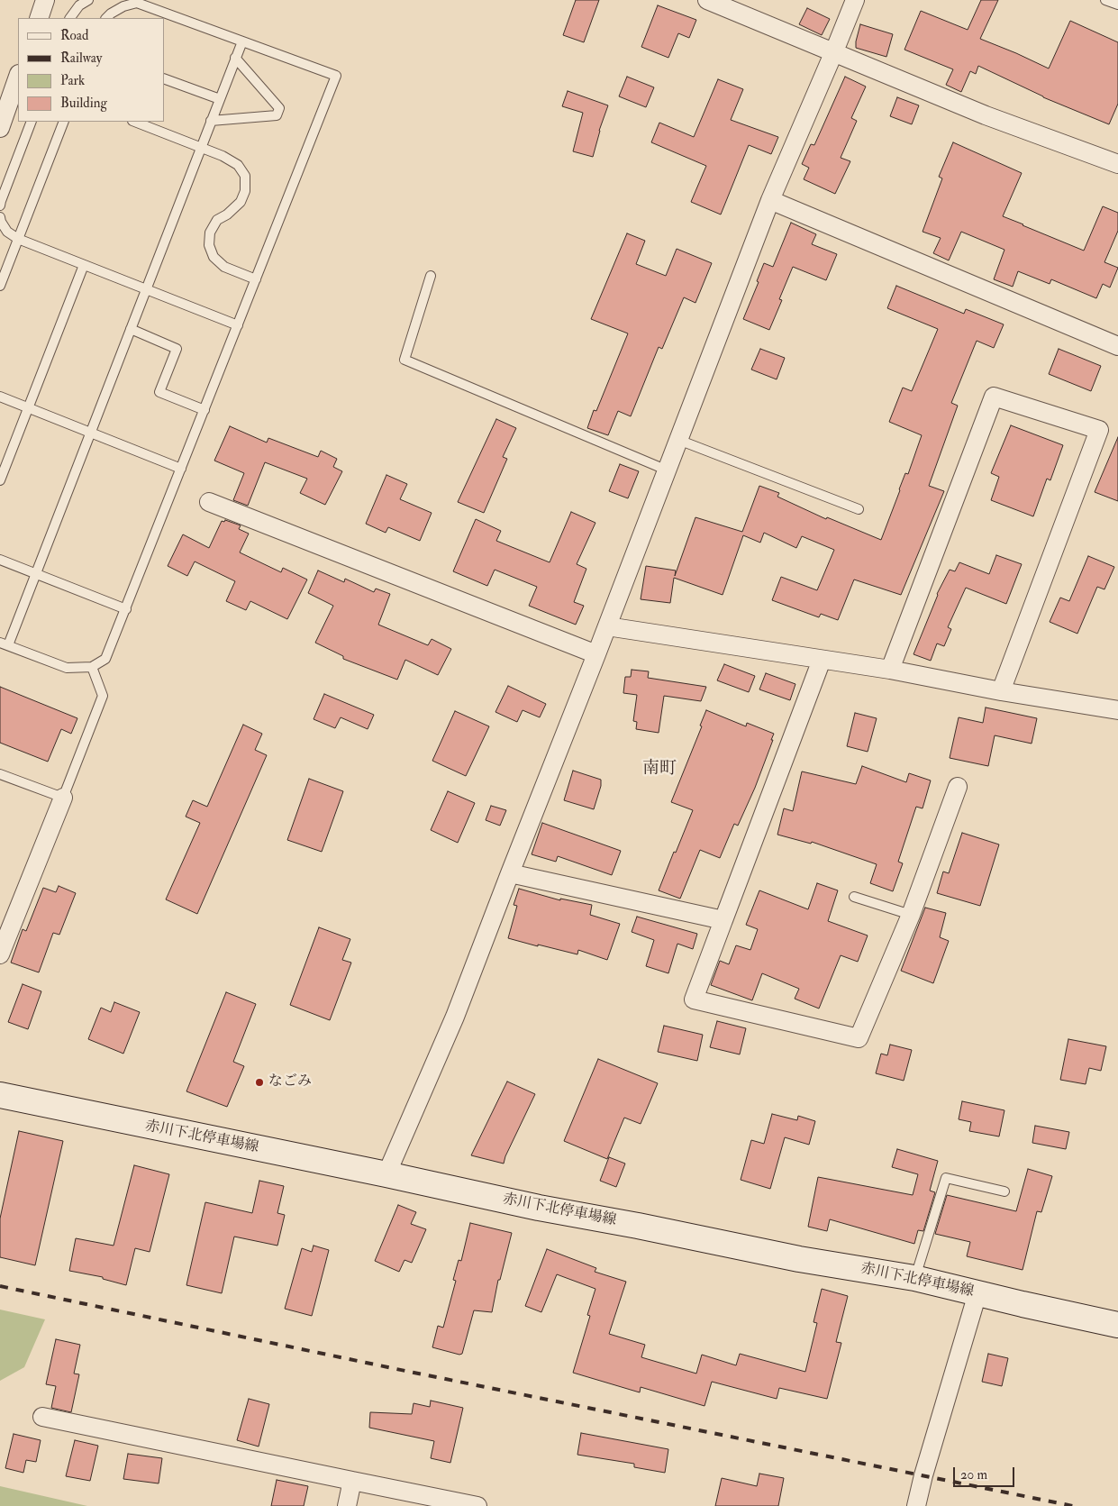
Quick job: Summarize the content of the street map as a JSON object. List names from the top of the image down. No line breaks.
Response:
{"streets":{"main road":["赤川下北停車場線"]},"districts":["南町"],"places":["なごみ"],"legend":["Road","Railway","Park","Building"],"scale_bar":"20 m"}
